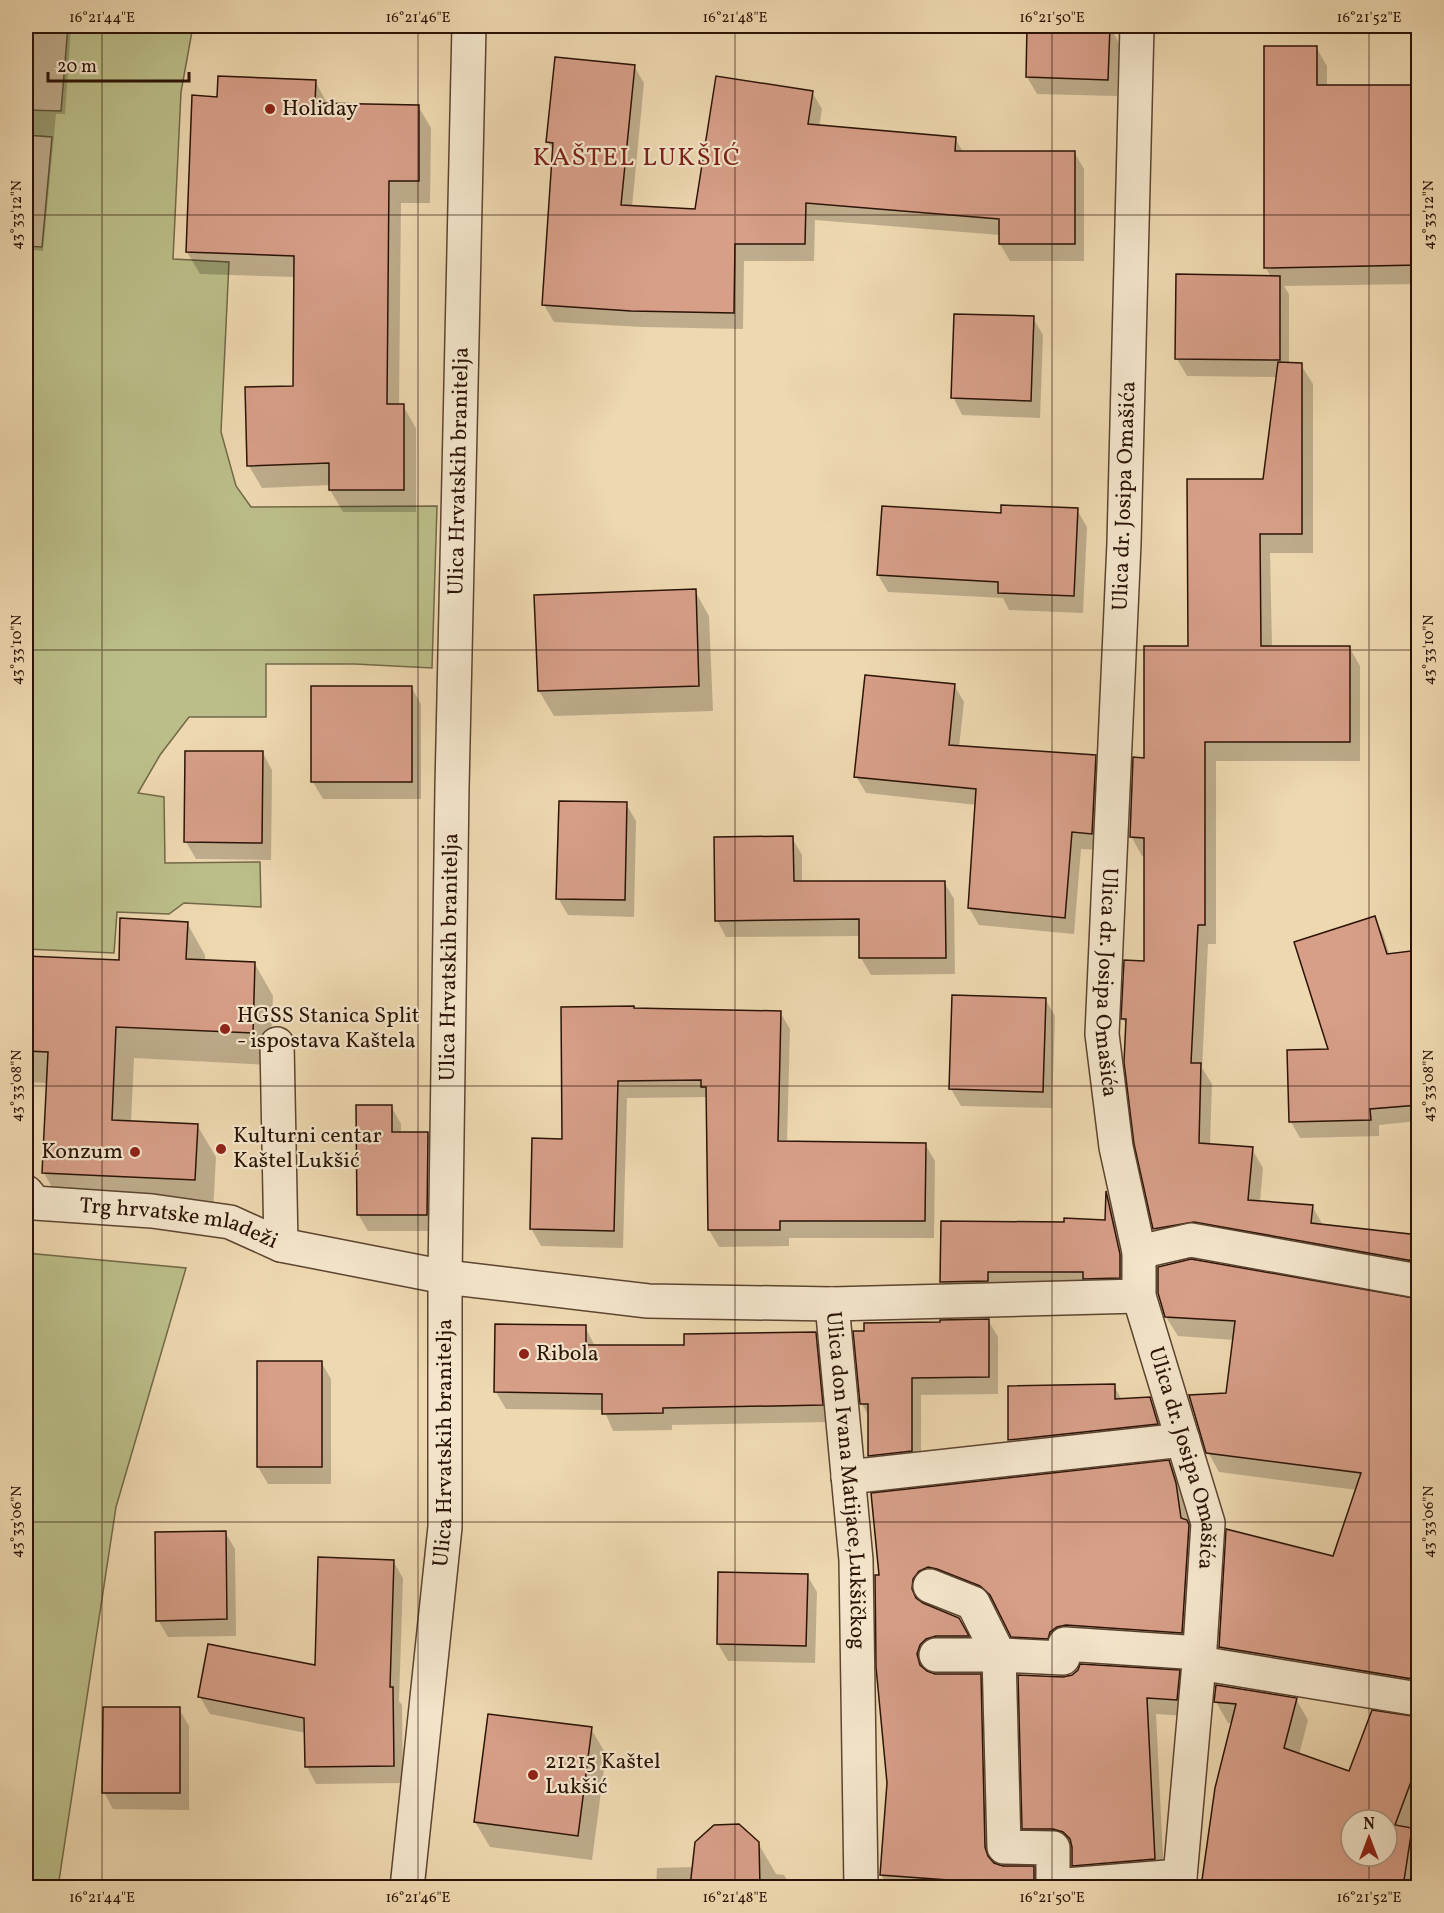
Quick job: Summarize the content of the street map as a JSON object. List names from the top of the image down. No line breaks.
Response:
{"streets":{"street":["Ulica Hrvatskih branitelja","Ulica dr. Josipa Omašića","Trg hrvatske mladeži","Ulica don Ivana Matijace,Lukšičkog"]},"crossings":[["Ulica Hrvatskih branitelja","Ulica don Ivana Matijace,Lukšičkog"],["Trg hrvatske mladeži","Ulica don Ivana Matijace,Lukšičkog"]],"districts":["KAŠTEL LUKŠIĆ"],"places":["Holiday","HGSS Stanica Split - ispostava Kaštela","Kulturni centar Kaštel Lukšić","Konzum","Ribola","21215 Kaštel Lukšić"],"scale_bar":"20 m","north":"top","coordinates":["16°21'44\"E","16°21'46\"E","16°21'48\"E","16°21'50\"E","16°21'52\"E","43°33'12\"N","43°33'10\"N","43°33'08\"N","43°33'06\"N"]}
